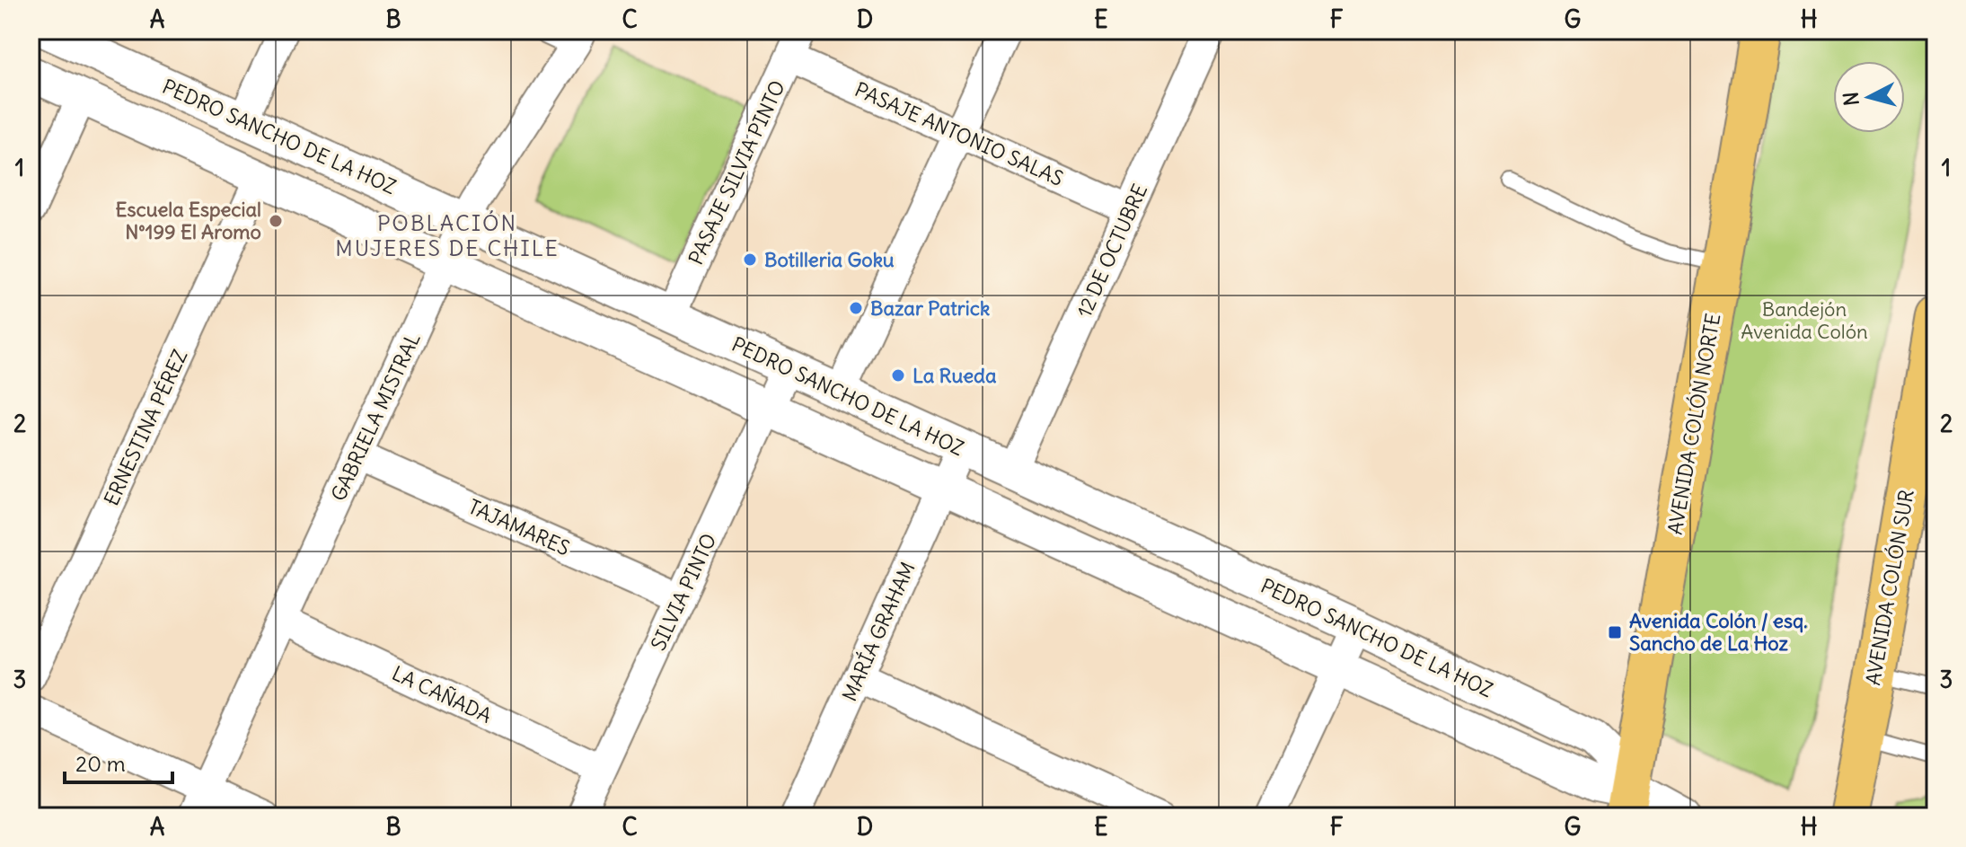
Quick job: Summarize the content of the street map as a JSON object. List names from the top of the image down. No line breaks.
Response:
{"streets":{"main road":["AVENIDA COLÓN NORTE","AVENIDA COLÓN SUR"],"street":["PASAJE ANTONIO SALAS","PEDRO SANCHO DE LA HOZ","PASAJE SILVIA PINTO","12 DE OCTUBRE","GABRIELA MISTRAL","ERNESTINA PÉREZ","TAJAMARES","SILVIA PINTO","MARÍA GRAHAM","LA CAÑADA"]},"crossings":[["PASAJE ANTONIO SALAS","PASAJE SILVIA PINTO"],["PASAJE ANTONIO SALAS","12 DE OCTUBRE"],["PEDRO SANCHO DE LA HOZ","PASAJE SILVIA PINTO"],["PEDRO SANCHO DE LA HOZ","12 DE OCTUBRE"],["PEDRO SANCHO DE LA HOZ","GABRIELA MISTRAL"],["PEDRO SANCHO DE LA HOZ","AVENIDA COLÓN NORTE"],["PEDRO SANCHO DE LA HOZ","ERNESTINA PÉREZ"],["PEDRO SANCHO DE LA HOZ","SILVIA PINTO"],["PEDRO SANCHO DE LA HOZ","MARÍA GRAHAM"],["GABRIELA MISTRAL","TAJAMARES"],["GABRIELA MISTRAL","LA CAÑADA"],["TAJAMARES","SILVIA PINTO"],["SILVIA PINTO","LA CAÑADA"]],"districts":["POBLACIÓN MUJERES DE CHILE"],"parks":["Bandejón Avenida Colón"],"places":{"other":["Escuela Especial N°199 El Aromo","Botilleria Goku","Bazar Patrick","La Rueda"],"transit":["Avenida Colón / esq. Sancho de La Hoz"]},"scale_bar":"20 m","north":"left","grid":{"columns":["A","B","C","D","E","F","G","H"],"rows":["1","2","3"]}}
